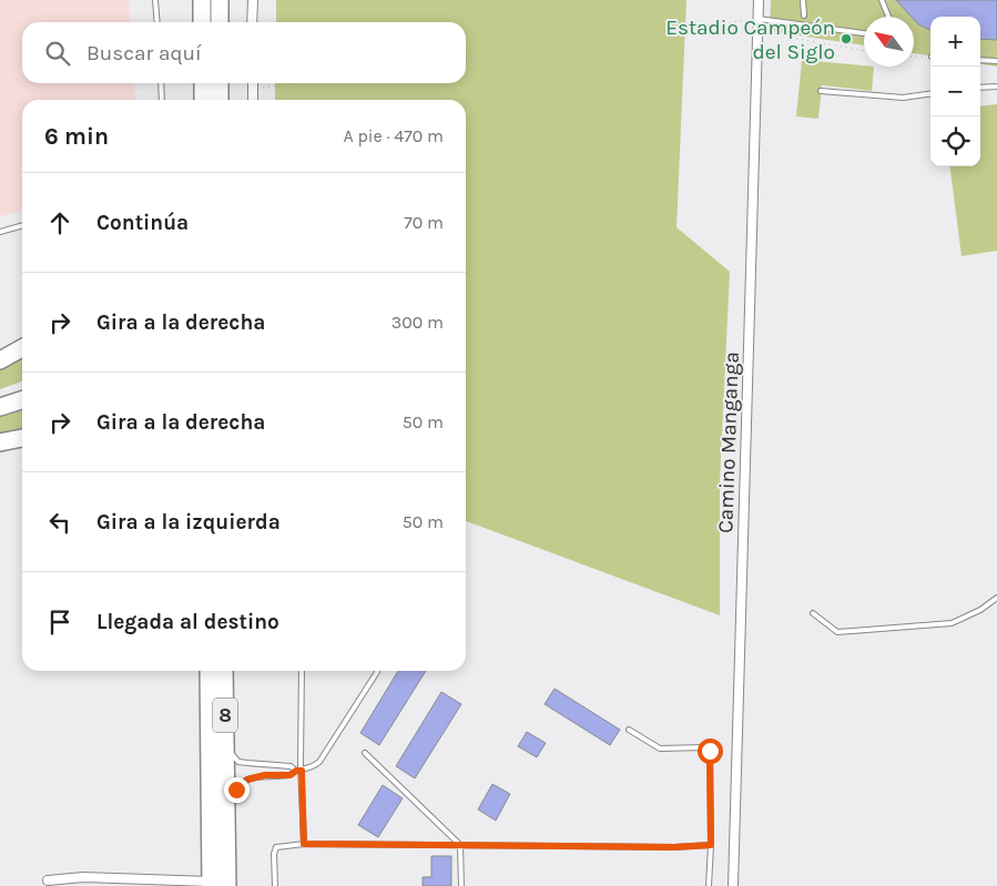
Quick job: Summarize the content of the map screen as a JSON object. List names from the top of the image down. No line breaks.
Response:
{"streets":{"highway":["8"],"street":["Camino Manganga"]},"places":["Estadio Campeón del Siglo"],"north":"top left","page":{"map_buttons":["+","−"],"search":"Buscar aquí","heading":["6 min","A pie · 470 m"],"list":[["Continúa","70 m"],["Gira a la derecha","300 m"],["Gira a la derecha","50 m"],["Gira a la izquierda","50 m"],"Llegada al destino"]}}
